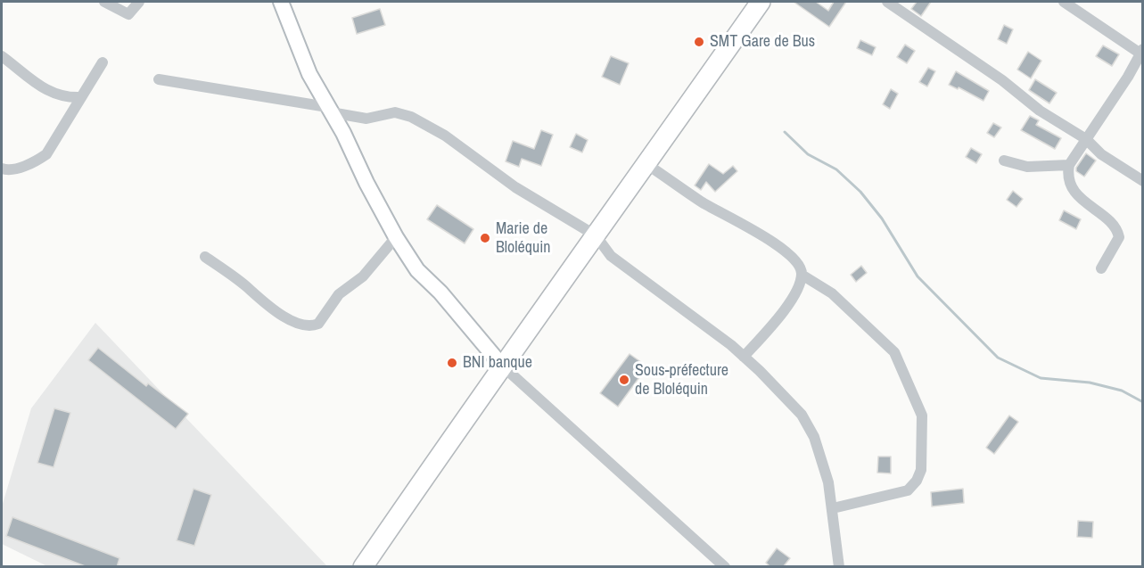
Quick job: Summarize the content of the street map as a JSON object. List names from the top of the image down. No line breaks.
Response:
{"places":["SMT Gare de Bus","Marie de Bloléquin","BNI banque","Sous-préfecture de Bloléquin"]}
